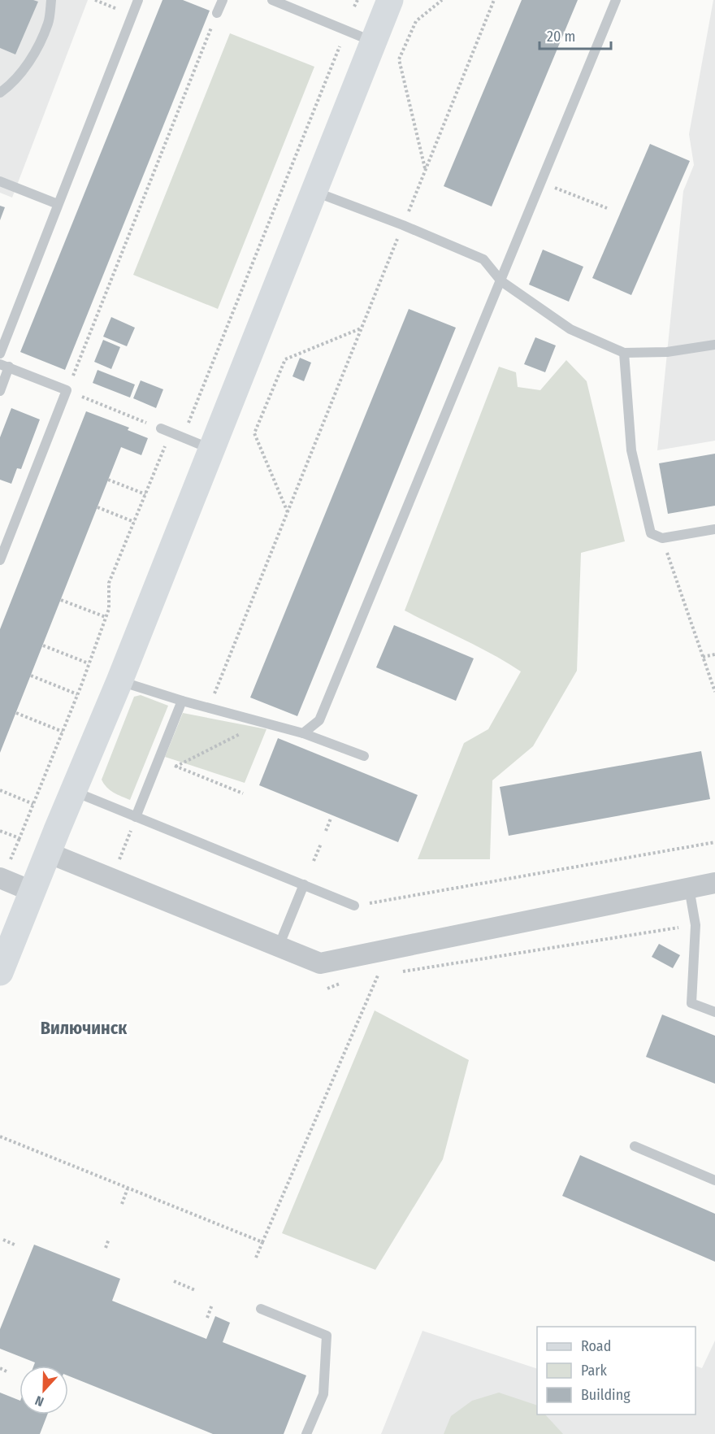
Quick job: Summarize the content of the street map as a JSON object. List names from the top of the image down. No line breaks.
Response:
{"districts":["Вилючинск"],"legend":["Road","Park","Building"],"scale_bar":"20 m","north":"bottom"}
